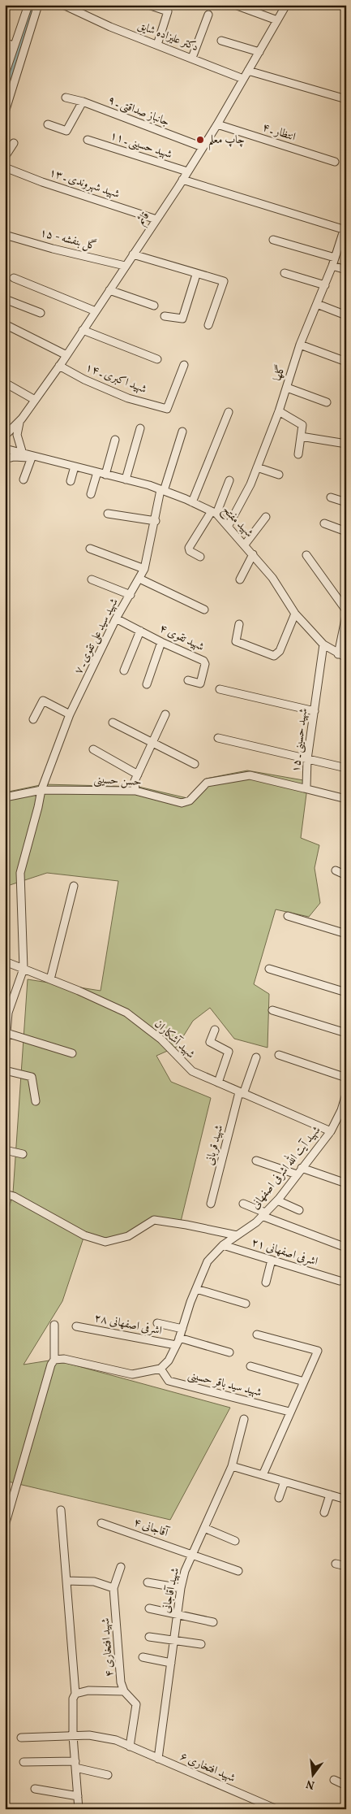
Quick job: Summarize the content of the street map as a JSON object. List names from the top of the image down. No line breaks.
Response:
{"streets":{"street":["دکتر علیزاده شایق","جانباز صداقتی ـ ۹","انتظار ـ ۴","شهید حسینی ـ ۱۱","شهید شهروندی ـ ۱۳","قائم","گل بنفشه - ۱۵","گلها","شهید اکبری ـ ۱۴","شهید مفتح","شهید سید علی تقوی ـ ۷","شهید تقوی ۴","شهید حسینی ـ ۱۵","حسن حسینی","شهید آشکاران","شهید قربانی","شهید آیت الله اشرفی اصفهانی","اشرفی اصفهانی ۲۱","اشرفی اصفهانی ۲۸","شهید سید باقر حسینی","آقاجانی ۴","شهید آقاجانی","شهید افتخاری ۴","شهید افتخاری ۶"]},"crossings":[["دکتر علیزاده شایق","قائم"],["جانباز صداقتی ـ ۹","قائم"],["انتظار ـ ۴","قائم"],["شهید حسینی ـ ۱۱","قائم"],["شهید شهروندی ـ ۱۳","قائم"],["قائم","گل بنفشه - ۱۵"],["قائم","شهید اکبری ـ ۱۴"],["گلها","شهید مفتح"],["شهید مفتح","شهید سید علی تقوی ـ ۷"],["شهید مفتح","شهید حسینی ـ ۱۵"],["شهید سید علی تقوی ـ ۷","شهید تقوی ۴"],["شهید سید علی تقوی ـ ۷","حسن حسینی"],["شهید سید علی تقوی ـ ۷","شهید آشکاران"],["شهید حسینی ـ ۱۵","حسن حسینی"],["شهید آشکاران","شهید قربانی"],["شهید آشکاران","شهید آیت الله اشرفی اصفهانی"],["شهید آیت الله اشرفی اصفهانی","اشرفی اصفهانی ۲۱"],["شهید آیت الله اشرفی اصفهانی","اشرفی اصفهانی ۲۸"],["شهید آیت الله اشرفی اصفهانی","شهید سید باقر حسینی"],["آقاجانی ۴","شهید آقاجانی"],["شهید آقاجانی","شهید افتخاری ۶"],["شهید افتخاری ۴","شهید افتخاری ۶"]],"places":["چاپ معلم"],"north":"bottom"}
